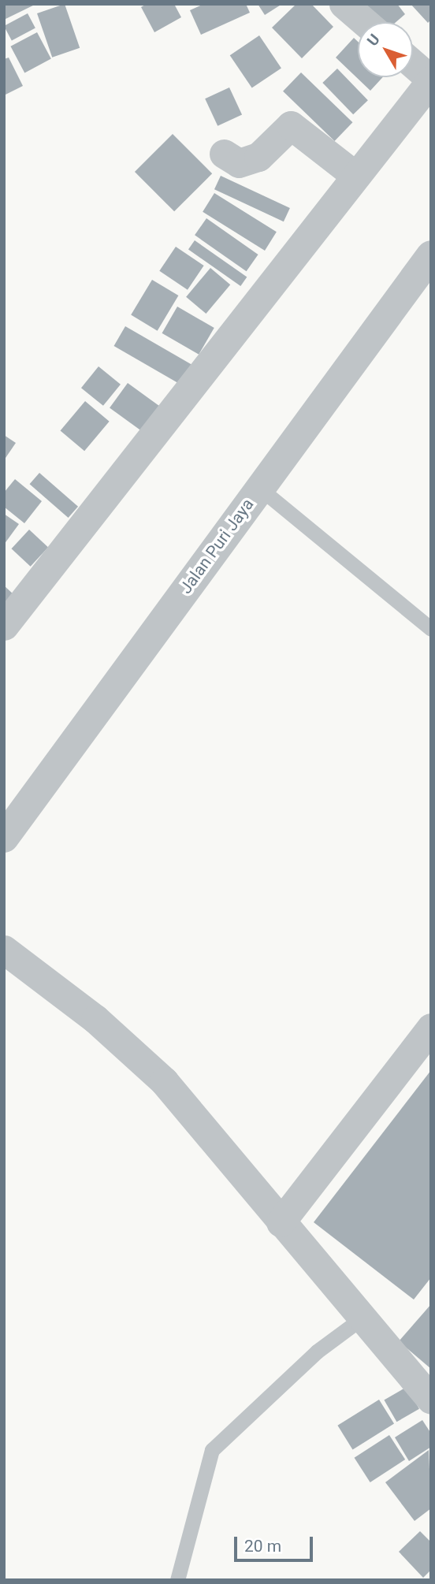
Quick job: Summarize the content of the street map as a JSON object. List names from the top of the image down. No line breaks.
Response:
{"streets":{"street":["Jalan Puri Jaya"]},"scale_bar":"20 m","north":"top left"}
